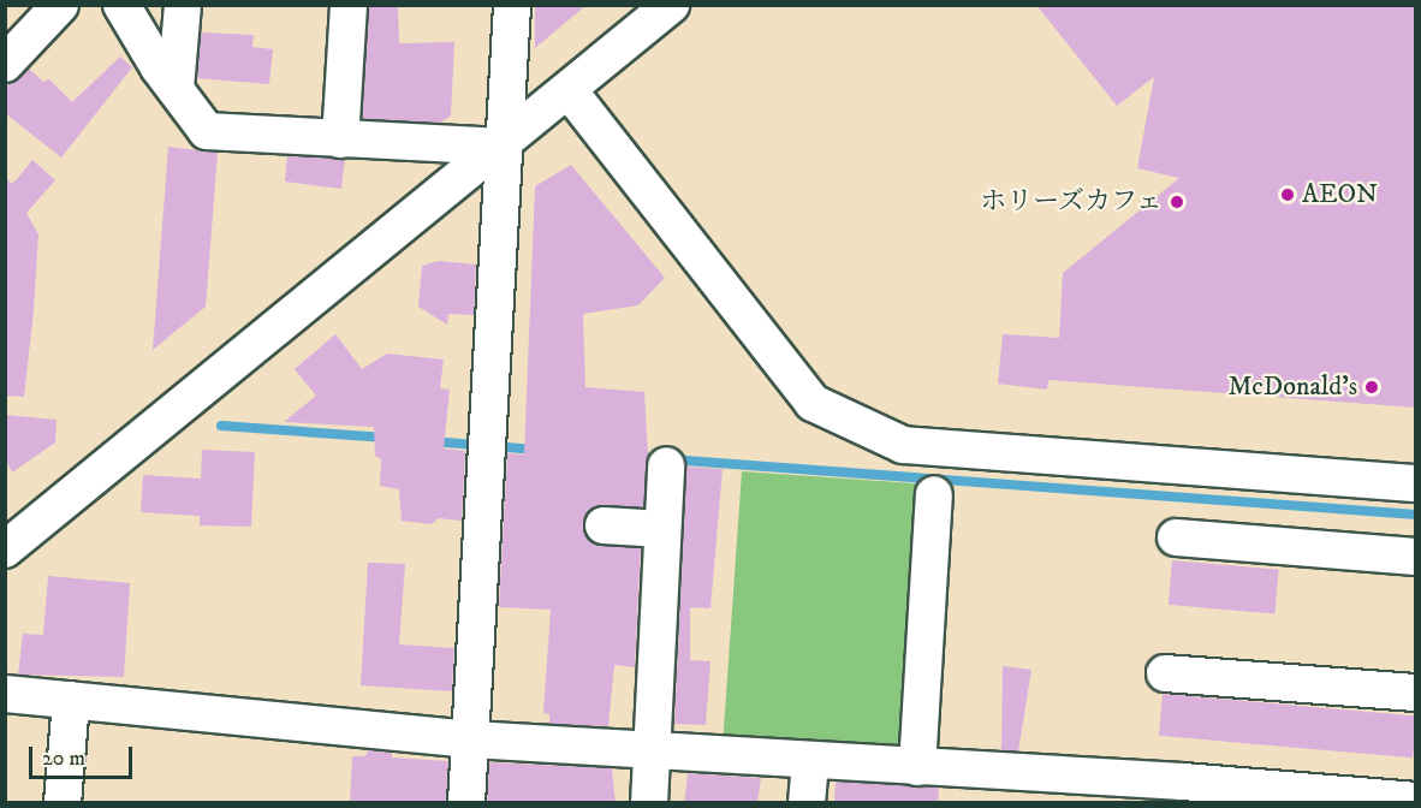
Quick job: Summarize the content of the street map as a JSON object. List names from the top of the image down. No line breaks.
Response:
{"places":["AEON","ホリーズカフェ","McDonald's"],"scale_bar":"20 m"}
